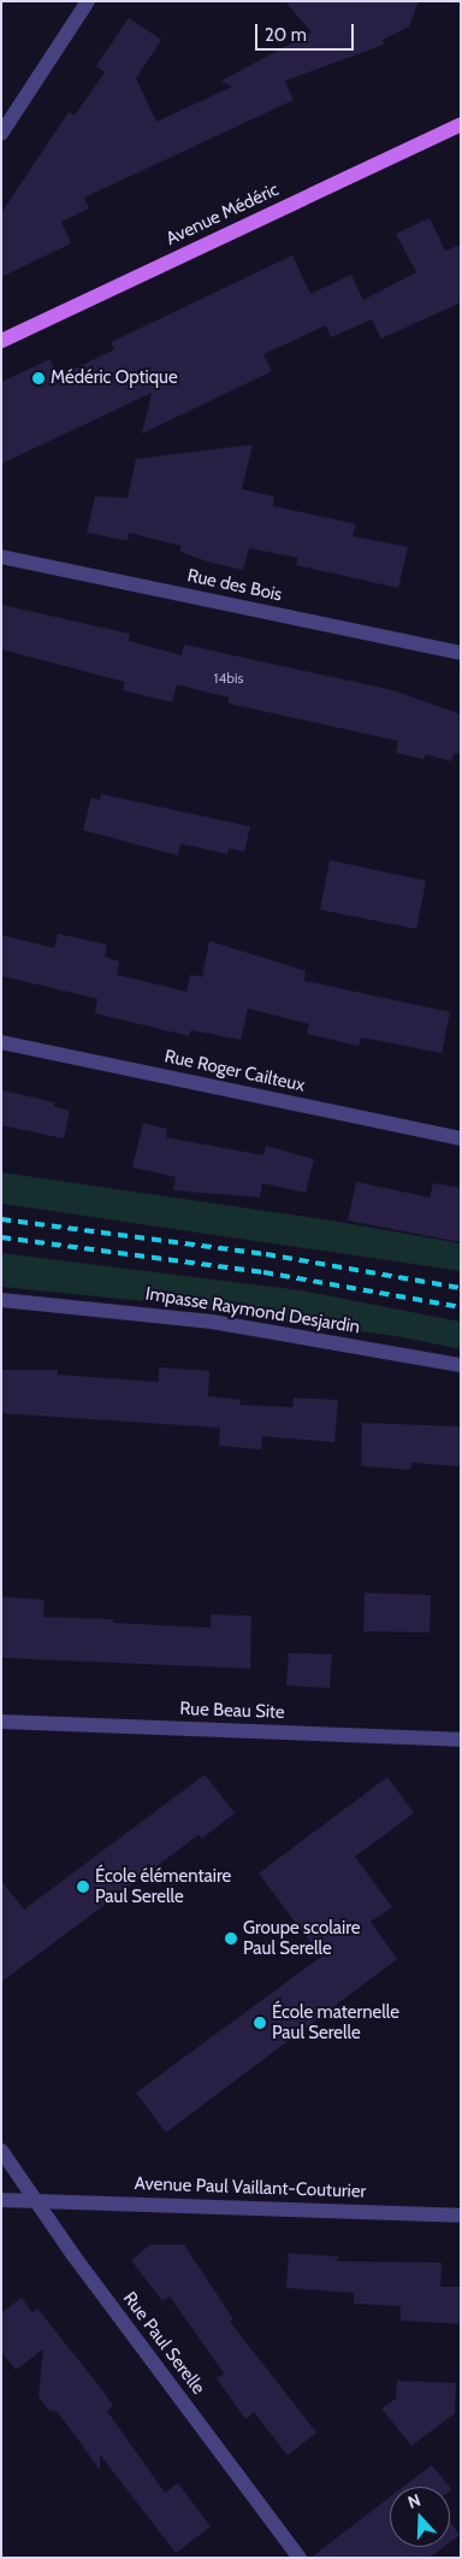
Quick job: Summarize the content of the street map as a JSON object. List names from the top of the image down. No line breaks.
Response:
{"streets":{"main road":["Avenue Médéric"],"street":["Rue des Bois","Rue Roger Cailteux","Impasse Raymond Desjardin","Rue Beau Site","Avenue Paul Vaillant-Couturier","Rue Paul Serelle"]},"crossings":[["Avenue Paul Vaillant-Couturier","Rue Paul Serelle"]],"places":["Médéric Optique","École élémentaire Paul Serelle","Groupe scolaire Paul Serelle","École maternelle Paul Serelle"],"house_numbers":["14bis"],"scale_bar":"20 m","north":"top"}
